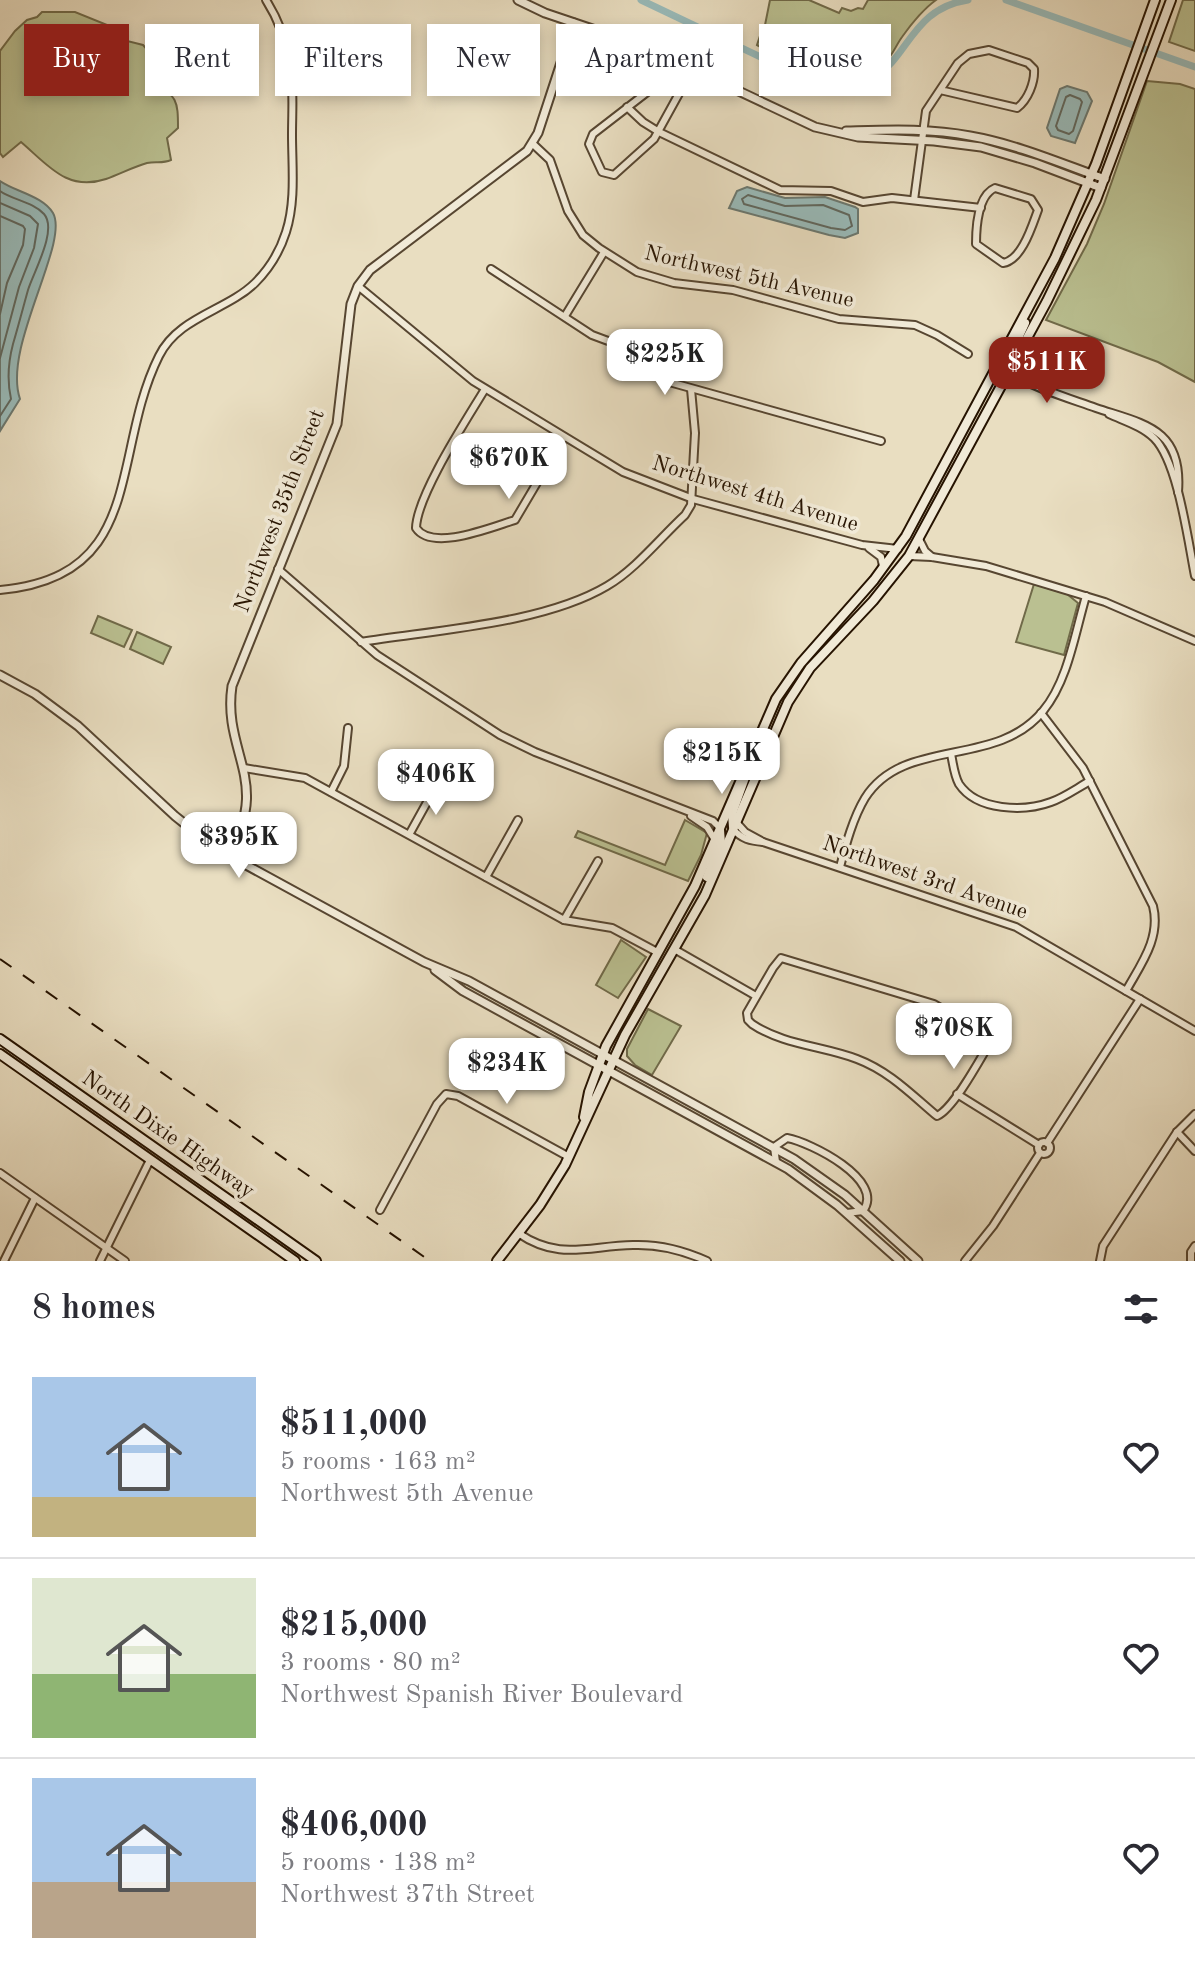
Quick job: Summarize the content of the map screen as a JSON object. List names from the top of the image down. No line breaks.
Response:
{"streets":{"main road":["North Dixie Highway"],"street":["Northwest 5th Avenue","Northwest 4th Avenue","Northwest 35th Street","Northwest 3rd Avenue"]},"crossings":[["Northwest 4th Avenue","Northwest 35th Street"]],"page":{"chip":["Buy","Rent","Filters","New","Apartment","House"],"price":["$225K","$511K","$670K","$215K","$406K","$395K","$708K","$234K"],"heading":"8 homes","list":[{"name":"$511,000","note":"5 rooms · 163 m² · Northwest 5th Avenue"},{"name":"$215,000","note":"3 rooms · 80 m² · Northwest Spanish River Boulevard"},{"name":"$406,000","note":"5 rooms · 138 m² · Northwest 37th Street"}]}}
